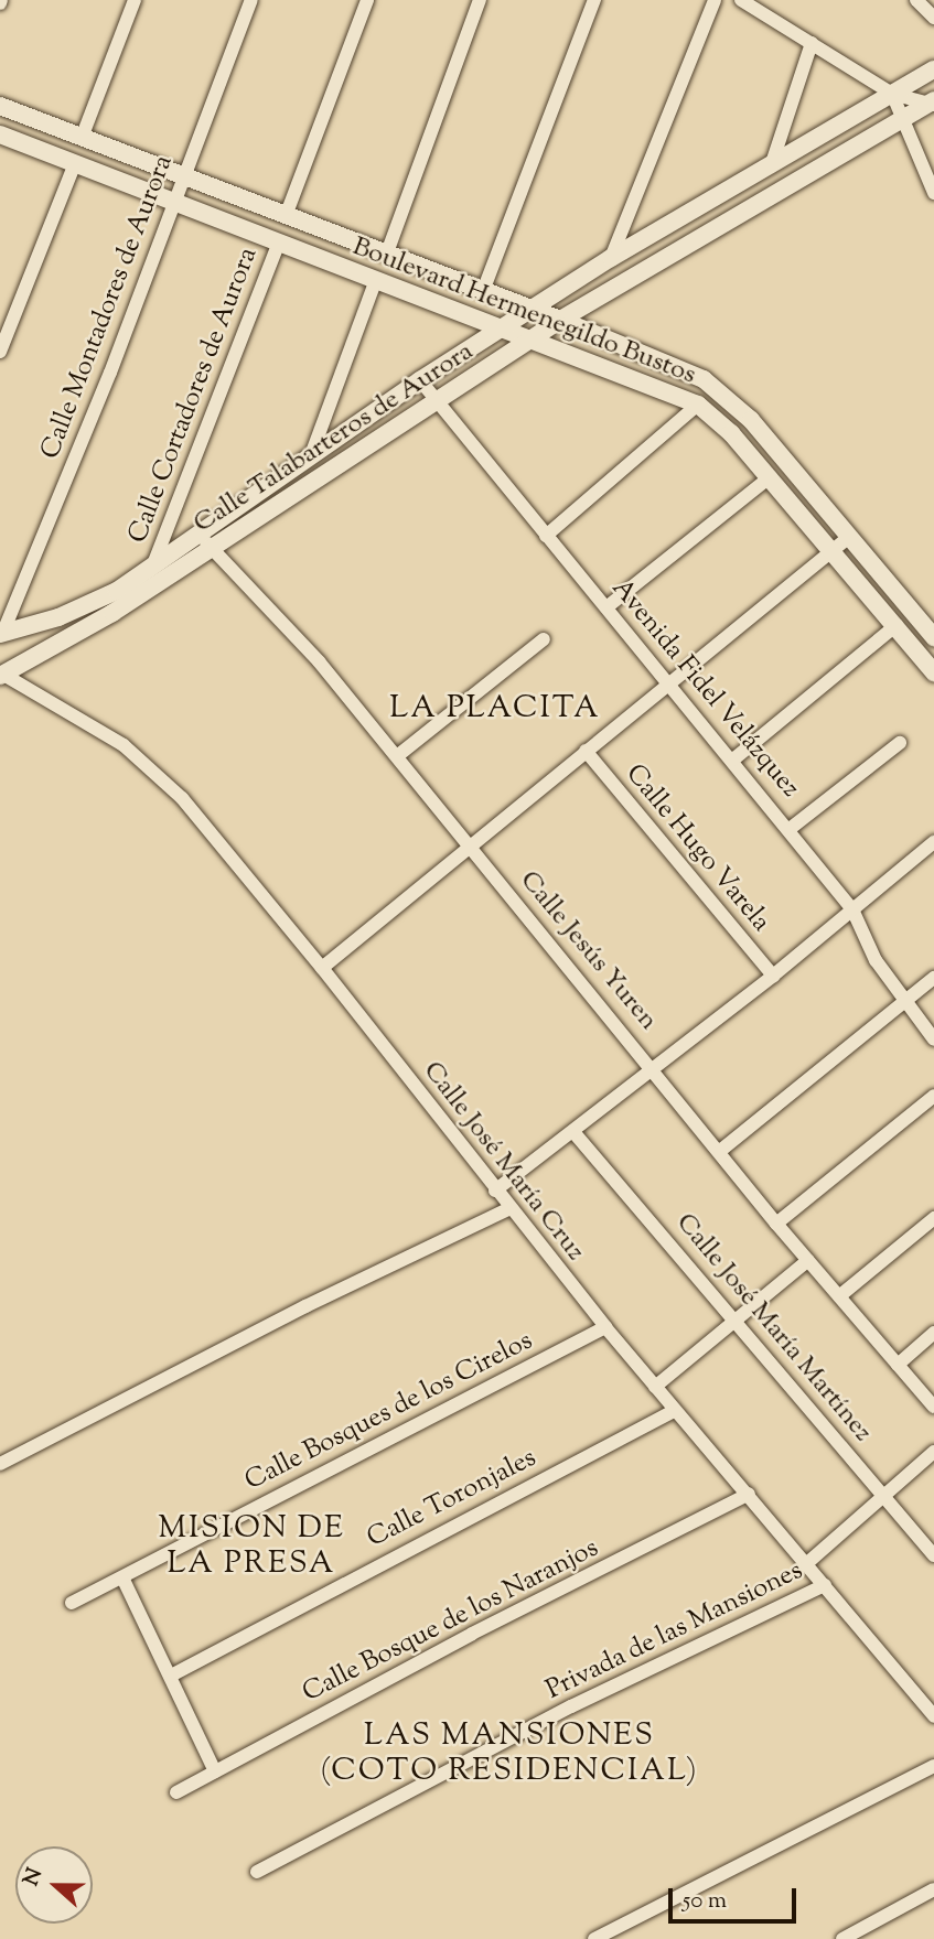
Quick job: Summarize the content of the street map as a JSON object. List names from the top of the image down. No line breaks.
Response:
{"streets":{"street":["Calle Montadores de Aurora","Boulevard Hermenegildo Bustos","Calle Cortadores de Aurora","Calle Talabarteros de Aurora","Avenida Fidel Velázquez","Calle Hugo Varela","Calle Jesús Yuren","Calle José María Cruz","Calle José María Martínez","Calle Bosques de los Cirelos","Calle Toronjales","Calle Bosque de los Naranjos","Privada de las Mansiones"]},"crossings":[["Calle Montadores de Aurora","Boulevard Hermenegildo Bustos"],["Calle Montadores de Aurora","Calle Talabarteros de Aurora"],["Boulevard Hermenegildo Bustos","Calle Cortadores de Aurora"],["Boulevard Hermenegildo Bustos","Calle Talabarteros de Aurora"],["Calle Cortadores de Aurora","Calle Talabarteros de Aurora"],["Calle Talabarteros de Aurora","Avenida Fidel Velázquez"],["Calle Talabarteros de Aurora","Calle Jesús Yuren"],["Calle Talabarteros de Aurora","Calle José María Cruz"],["Calle José María Cruz","Calle Bosques de los Cirelos"],["Calle José María Cruz","Calle Toronjales"],["Calle José María Cruz","Calle Bosque de los Naranjos"],["Calle José María Cruz","Privada de las Mansiones"]],"districts":["LA PLACITA","MISION DE LA PRESA","LAS MANSIONES (COTO RESIDENCIAL)"],"scale_bar":"50 m","north":"left"}
